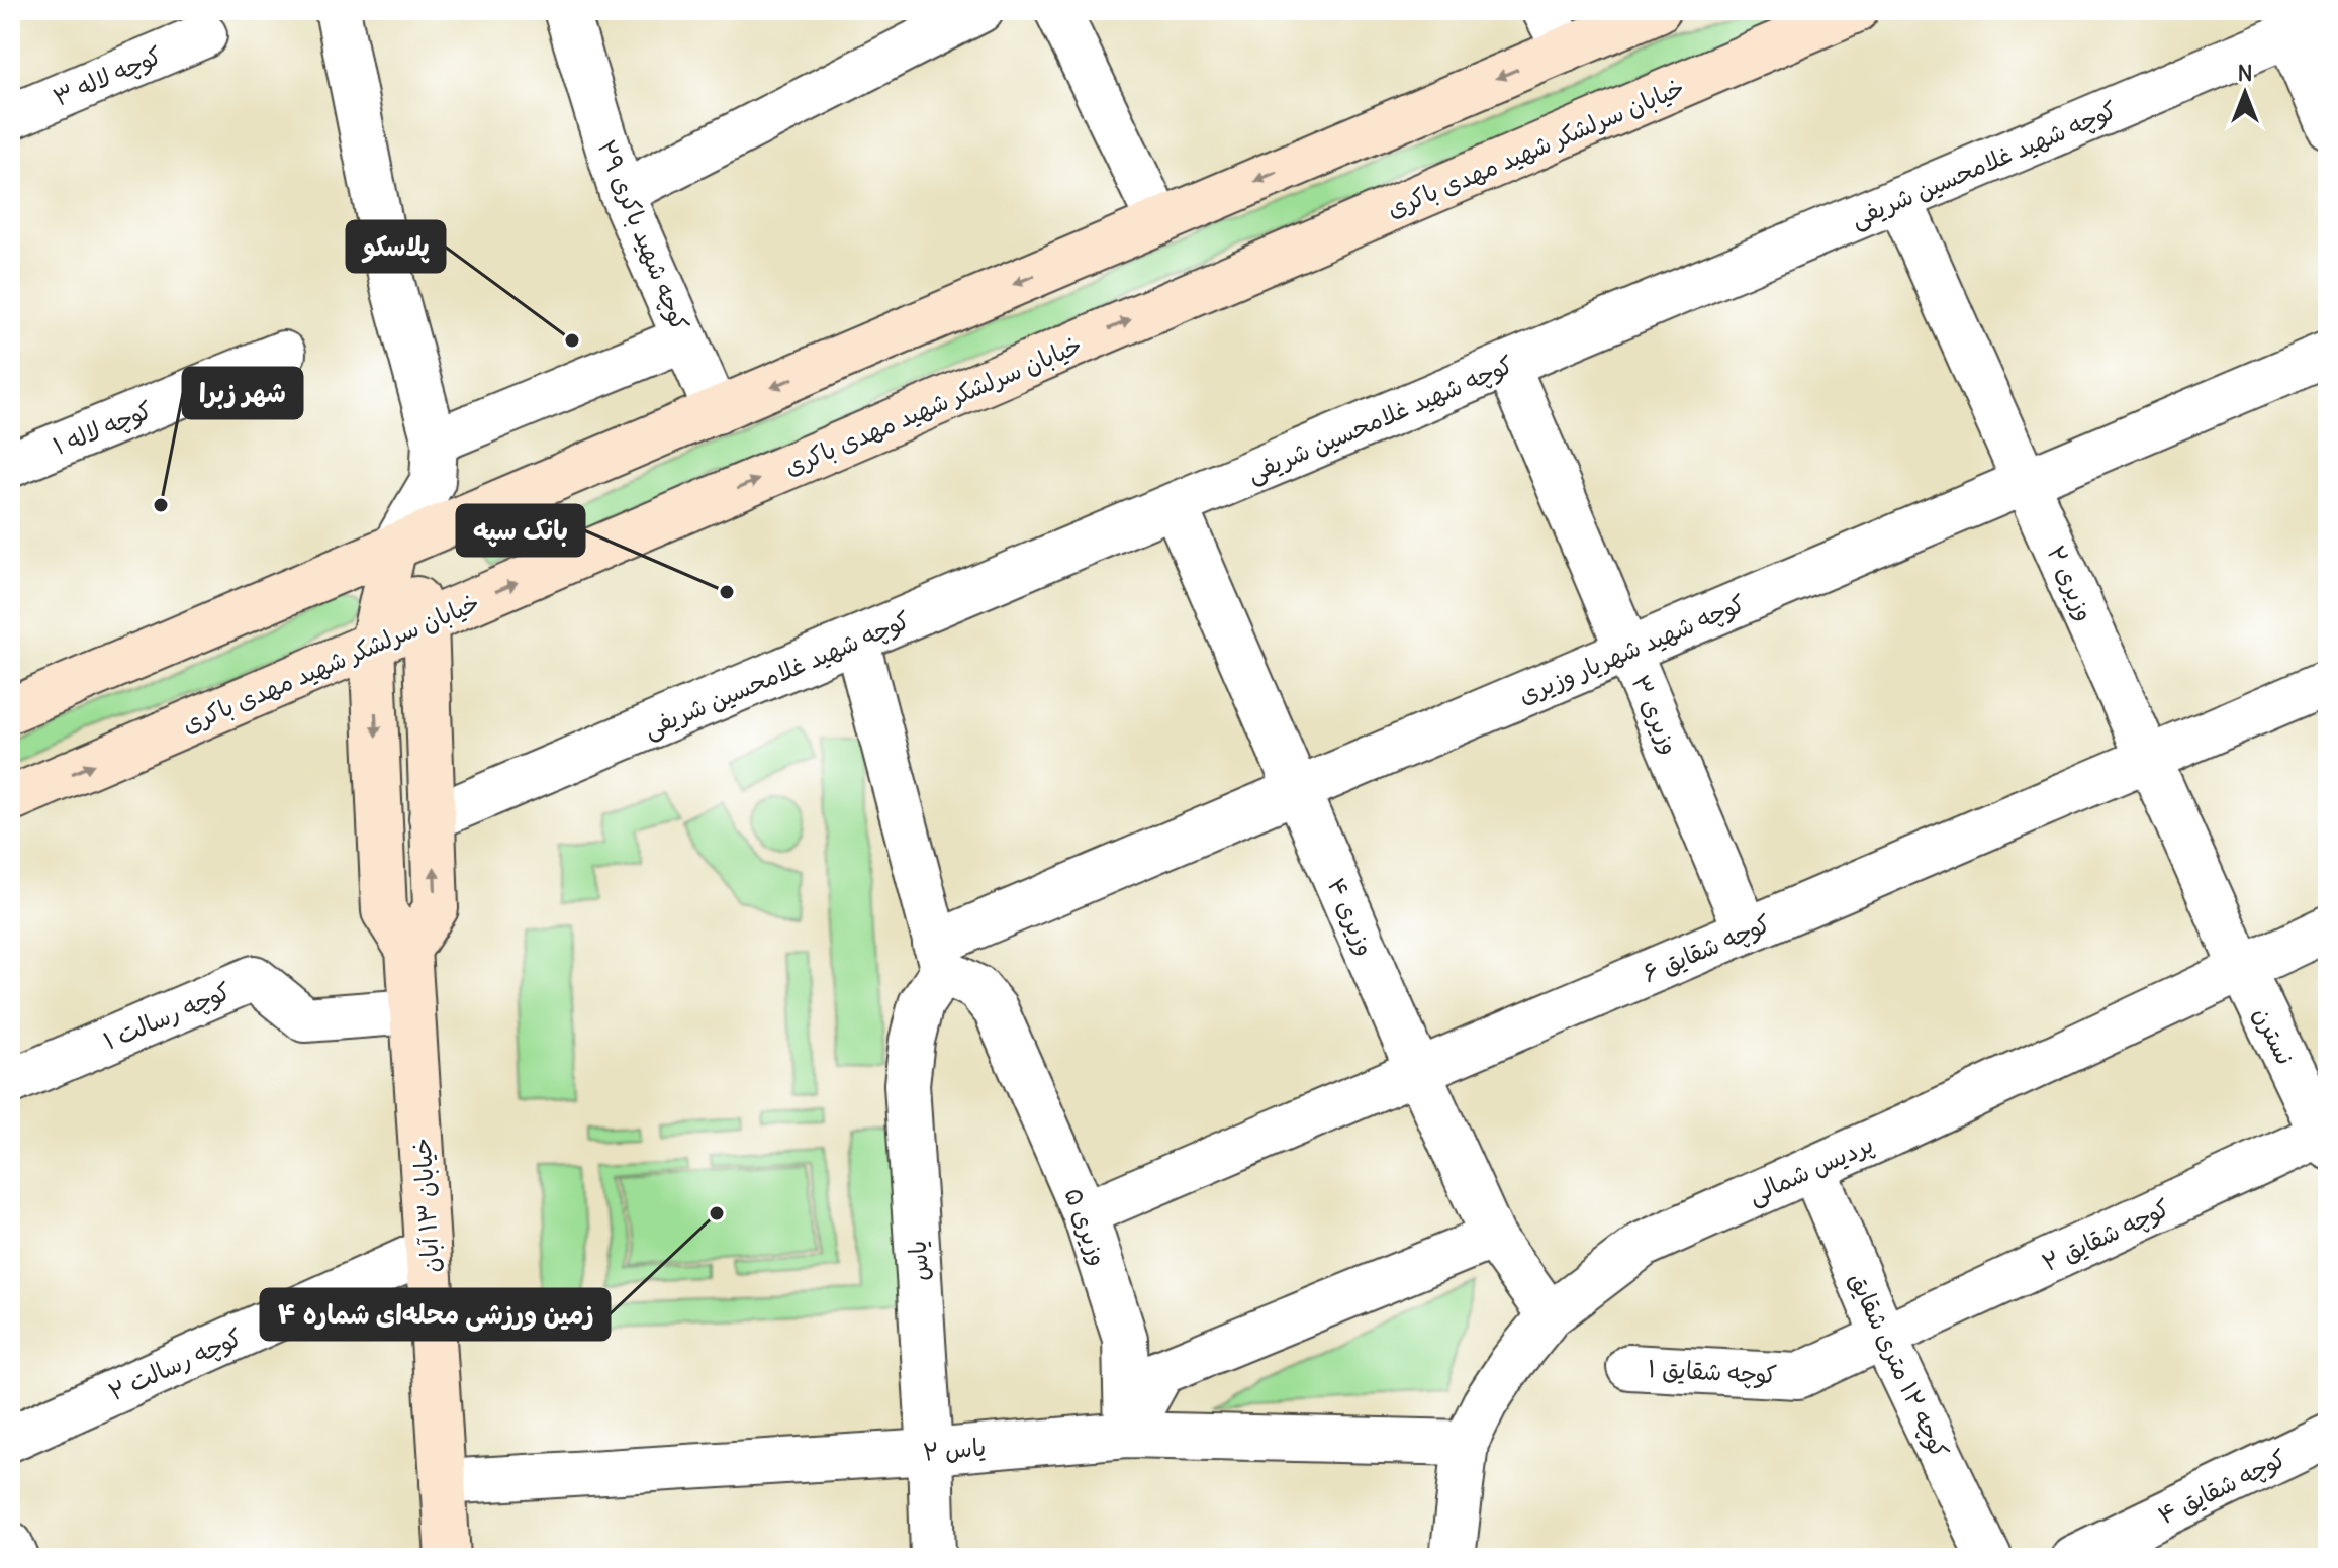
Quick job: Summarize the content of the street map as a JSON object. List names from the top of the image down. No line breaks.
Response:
{"streets":{"main road":["خیابان سرلشکر شهید مهدی باکری","خیابان ۱۳ آبان"],"street":["کوچه لاله ۳","کوچه شهید غلامحسین شریفی","کوچه شهید باکری ۲۹","کوچه لاله ۱","وزیری ۲","کوچه شهید شهریار وزیری","وزیری ۳","وزیری ۴","کوچه شقایق ۶","کوچه رسالت ۱","نسترن","پردیس شمالی","وزیری ۵","کوچه شقایق ۲","یاس","کوچه رسالت ۲","کوچه ۱۲ متری شقایق","کوچه شقایق ۱","یاس ۲","کوچه شقایق ۴"]},"crossings":[["خیابان سرلشکر شهید مهدی باکری","خیابان ۱۳ آبان"],["کوچه شهید غلامحسین شریفی","وزیری ۲"],["کوچه شهید غلامحسین شریفی","وزیری ۳"],["کوچه شهید غلامحسین شریفی","وزیری ۴"],["وزیری ۲","کوچه شهید شهریار وزیری"],["وزیری ۲","کوچه شقایق ۶"],["وزیری ۲","نسترن"],["وزیری ۲","پردیس شمالی"],["کوچه شهید شهریار وزیری","وزیری ۳"],["کوچه شهید شهریار وزیری","وزیری ۴"],["کوچه شهید شهریار وزیری","وزیری ۵"],["کوچه شهید شهریار وزیری","یاس"],["وزیری ۳","کوچه شقایق ۶"],["وزیری ۴","کوچه شقایق ۶"],["وزیری ۴","پردیس شمالی"],["کوچه شقایق ۶","وزیری ۵"],["کوچه رسالت ۱","خیابان ۱۳ آبان"],["نسترن","پردیس شمالی"],["نسترن","کوچه شقایق ۲"],["پردیس شمالی","کوچه ۱۲ متری شقایق"],["پردیس شمالی","یاس ۲"],["خیابان ۱۳ آبان","کوچه رسالت ۲"],["خیابان ۱۳ آبان","یاس ۲"],["وزیری ۵","یاس"],["وزیری ۵","یاس ۲"],["کوچه شقایق ۲","کوچه ۱۲ متری شقایق"],["کوچه شقایق ۲","کوچه شقایق ۱"],["یاس","یاس ۲"],["کوچه ۱۲ متری شقایق","کوچه شقایق ۱"]],"places":["پلاسکو","شهر زبرا","بانک سپه","زمین ورزشی محله‌ای شماره ۴"],"north":"top"}
